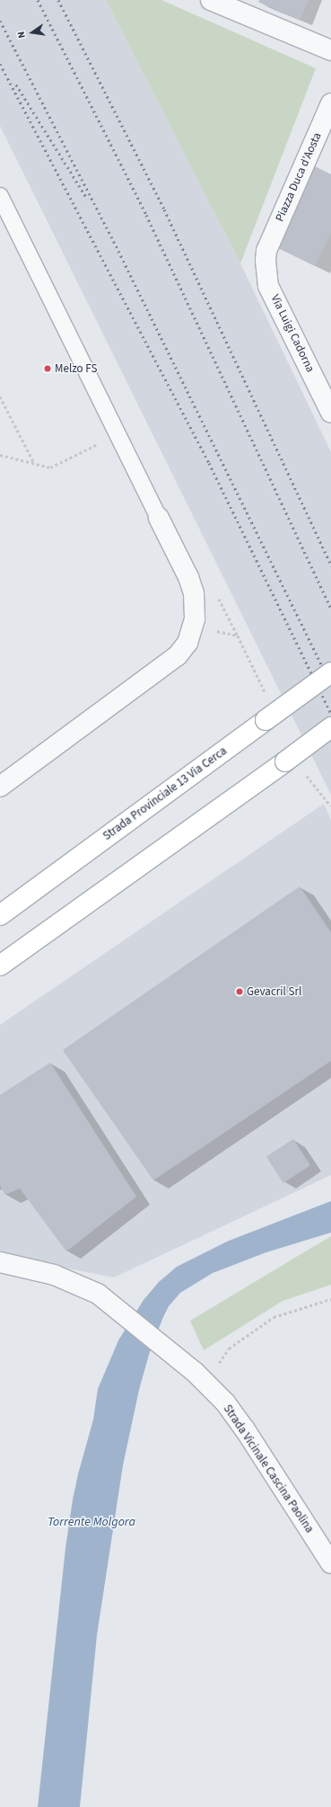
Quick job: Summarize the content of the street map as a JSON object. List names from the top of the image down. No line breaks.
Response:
{"streets":{"main road":["Strada Provinciale 13 Via Cerca"],"street":["Piazza Duca d'Aosta","Via Luigi Cadorna","Strada Vicinale Cascina Paolina"]},"crossings":[["Piazza Duca d'Aosta","Via Luigi Cadorna"]],"water":["Torrente Molgora"],"places":["Melzo FS","Gevacril Srl"],"north":"left"}
